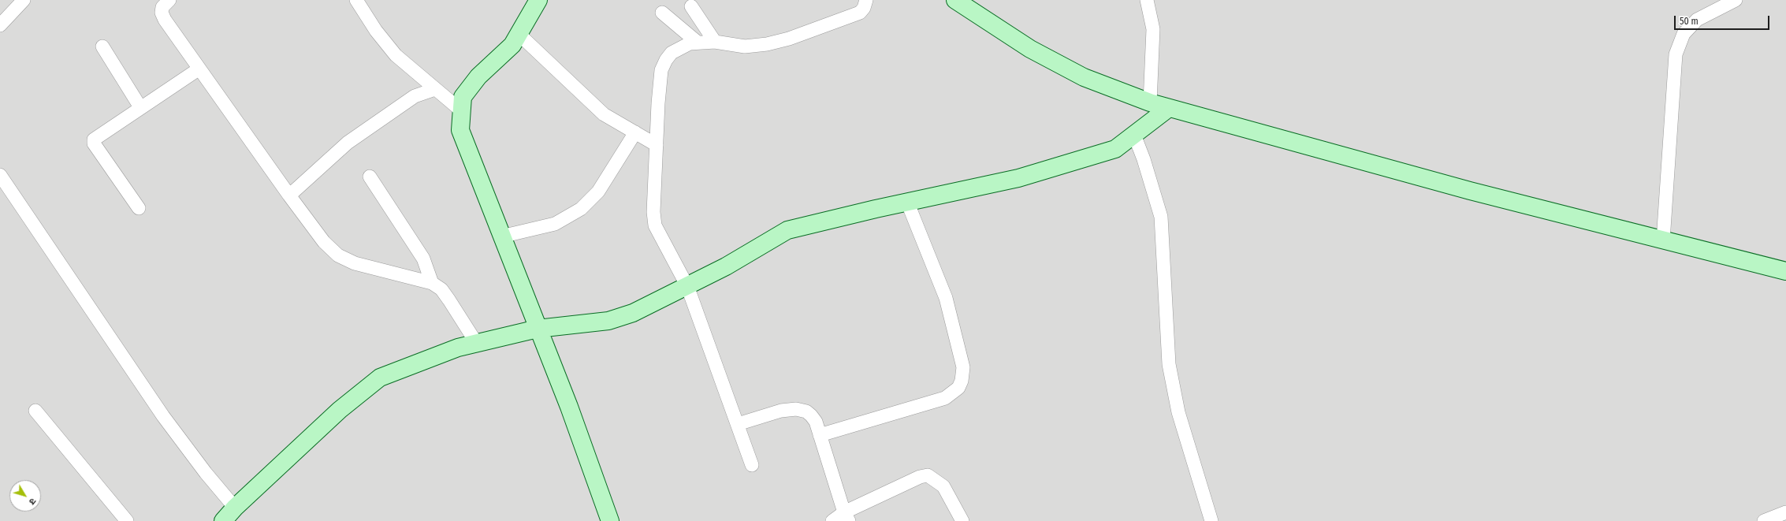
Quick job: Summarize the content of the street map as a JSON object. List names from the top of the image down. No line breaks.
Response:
{"scale_bar":"50 m","north":"bottom right"}
